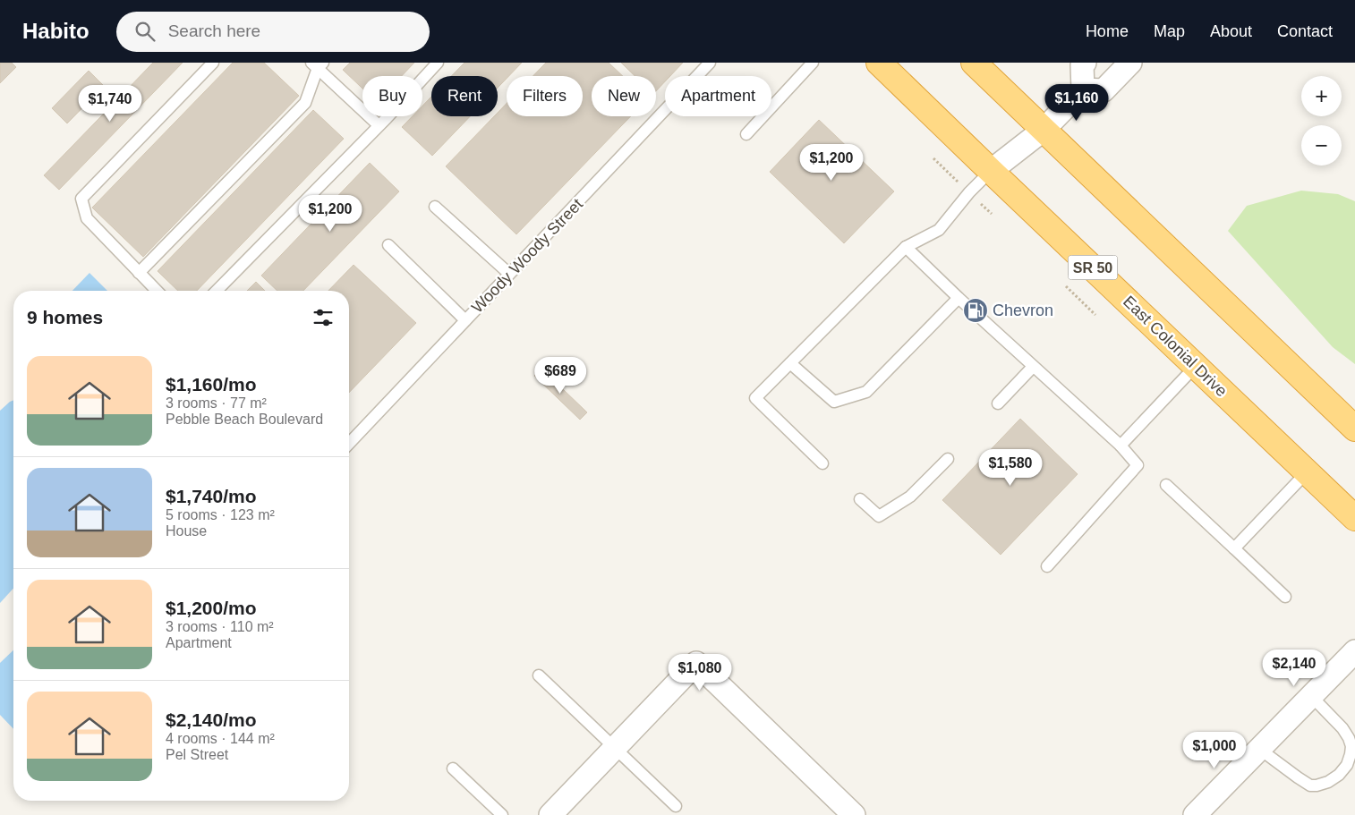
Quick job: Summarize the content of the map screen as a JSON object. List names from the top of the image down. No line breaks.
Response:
{"streets":{"highway":["SR 50","East Colonial Drive"],"lane":["Woody Woody Street"]},"places":{"fuel station":["Chevron"]},"page":{"header":"Habito","search":"Search here","nav":["Home","Map","About","Contact"],"map_buttons":["+","−"],"chip":["Buy","Rent","Filters","New","Apartment"],"price":["$1,160","$1,740","$1,200","$1,200","$689","$1,580","$2,140","$1,080","$1,000"],"heading":"9 homes","list":[{"name":"$1,160/mo","note":"3 rooms · 77 m² · Pebble Beach Boulevard"},{"name":"$1,740/mo","note":"5 rooms · 123 m² · House"},{"name":"$1,200/mo","note":"3 rooms · 110 m² · Apartment"},{"name":"$2,140/mo","note":"4 rooms · 144 m² · Pel Street"}]}}
